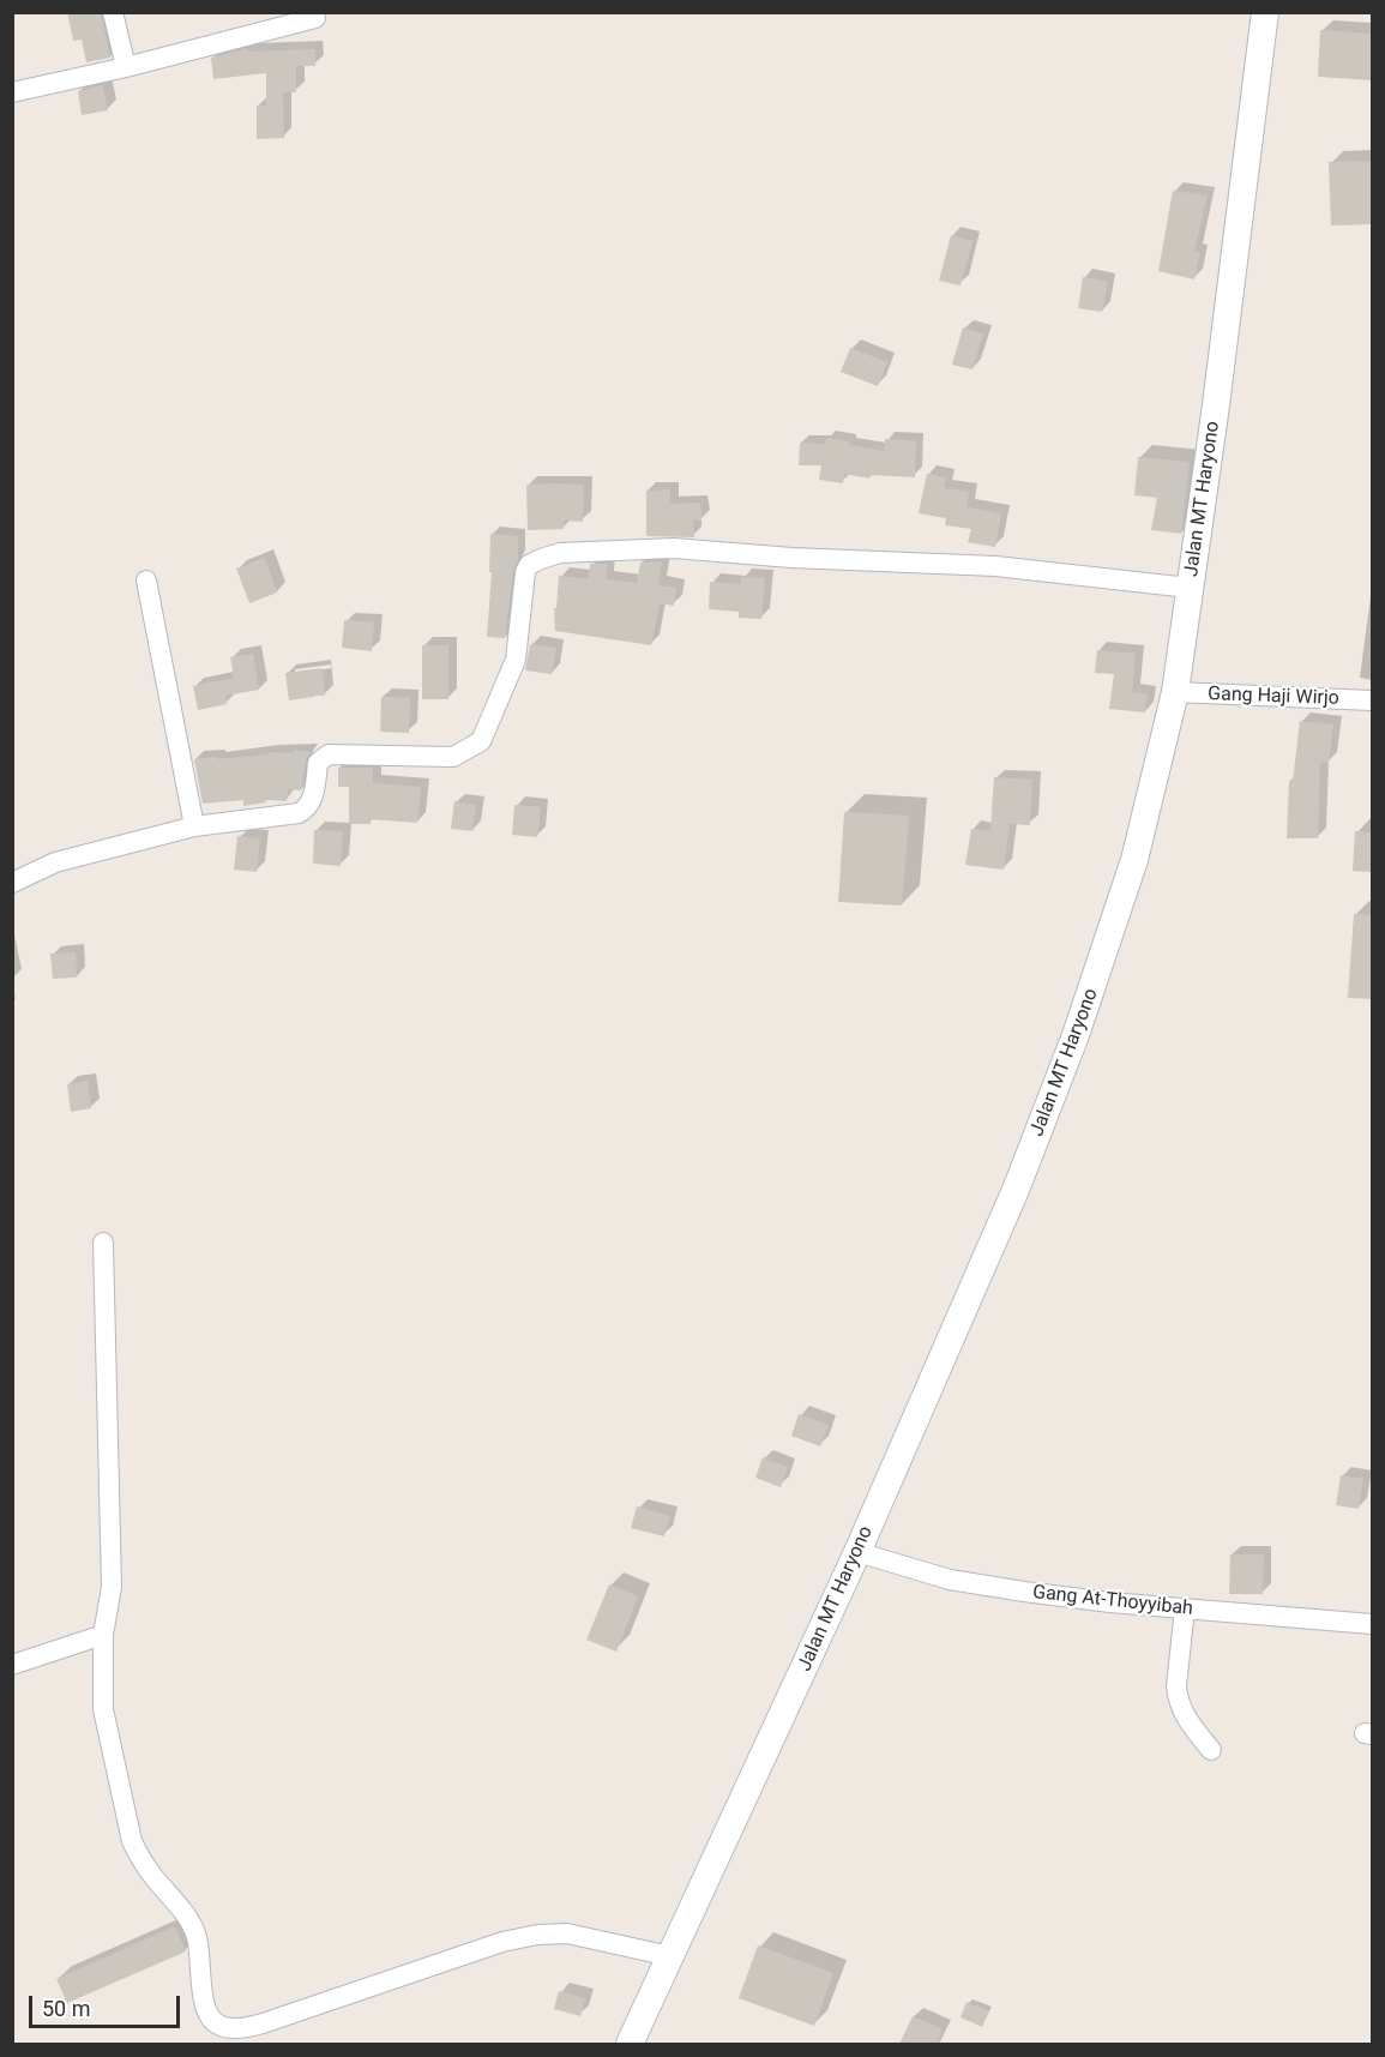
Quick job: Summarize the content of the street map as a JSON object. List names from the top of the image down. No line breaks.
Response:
{"streets":{"main road":["Jalan MT Haryono"],"street":["Gang Haji Wirjo","Gang At-Thoyyibah"]},"crossings":[["Jalan MT Haryono","Gang Haji Wirjo"],["Jalan MT Haryono","Gang At-Thoyyibah"]],"scale_bar":"50 m"}
